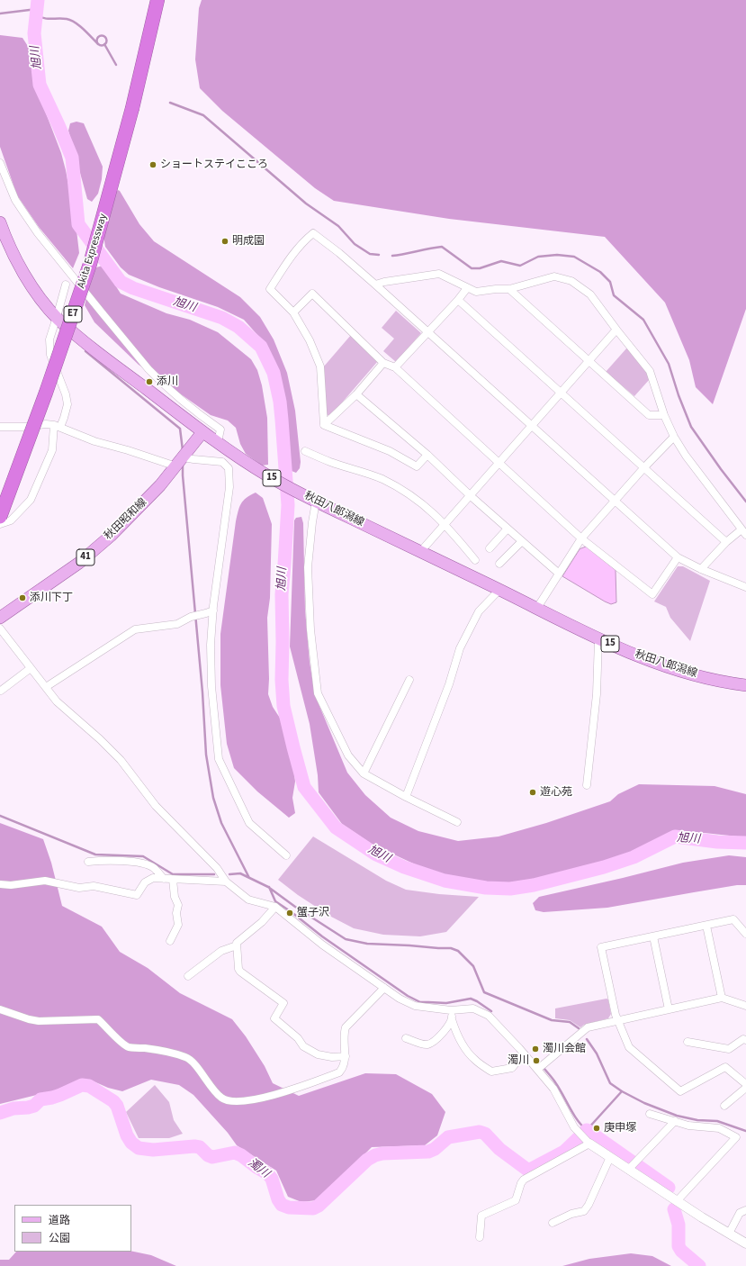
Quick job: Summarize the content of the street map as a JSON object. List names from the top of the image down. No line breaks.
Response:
{"streets":{"highway":["Akita Expressway","E7"],"main road":["15","秋田八郎潟線","秋田昭和線","41"]},"crossings":[["秋田八郎潟線","秋田昭和線"]],"water":["旭川","濁川"],"places":["ショートステイこころ","明成園","添川","添川下丁","遊心苑","蟹子沢","濁川会館","濁川","庚申塚"],"legend":["道路","公園"]}
